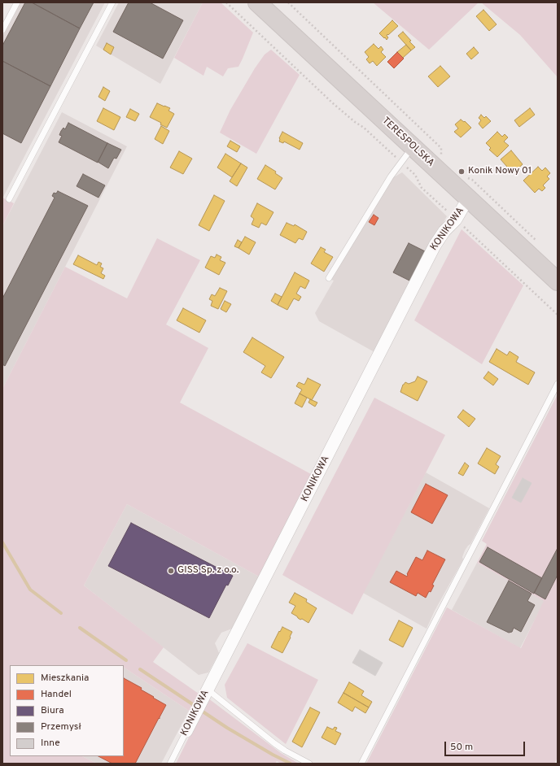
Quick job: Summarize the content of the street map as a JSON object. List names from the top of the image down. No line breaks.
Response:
{"streets":{"main road":["TERESPOLSKA"],"street":["KONIKOWA"]},"crossings":[["TERESPOLSKA","KONIKOWA"]],"places":["Konik Nowy 01","GISS Sp. z o.o."],"legend":["Mieszkania","Handel","Biura","Przemysł","Inne"],"scale_bar":"50 m"}
